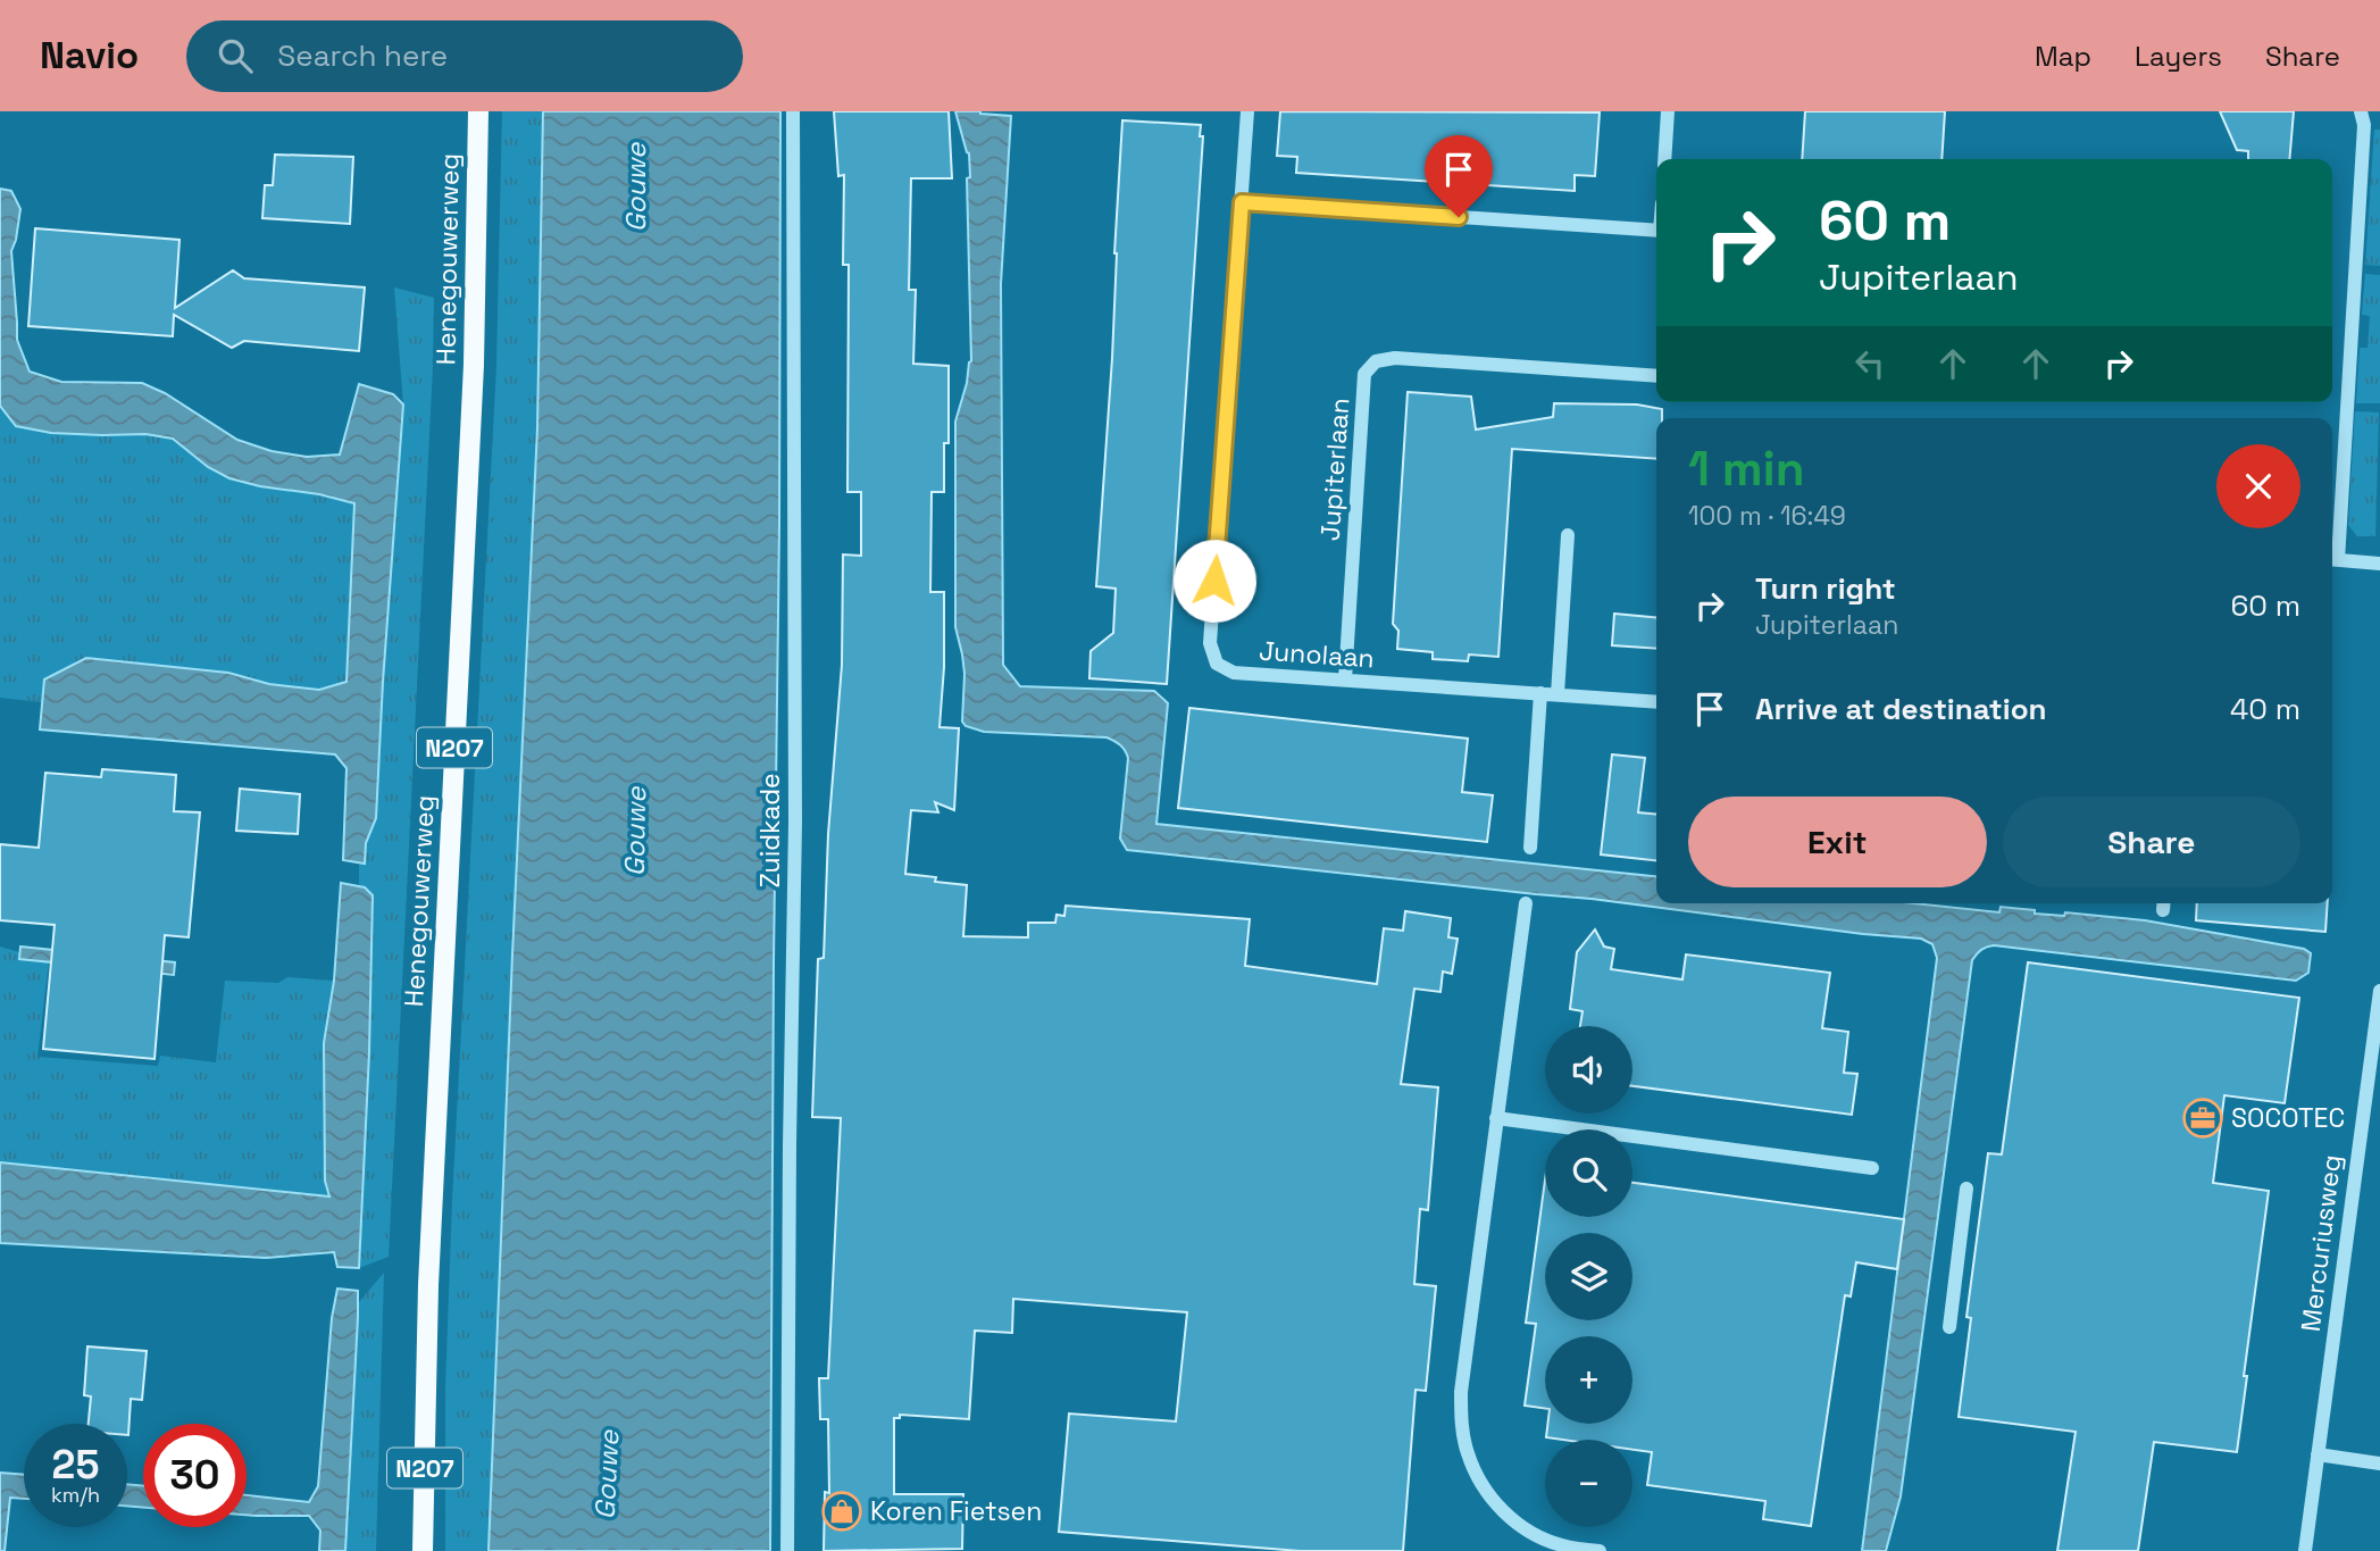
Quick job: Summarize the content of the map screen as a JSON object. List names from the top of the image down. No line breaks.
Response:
{"streets":{"main road":["Henegouwerweg","N207"],"street":["Jupiterlaan","Junolaan","Zuidkade","Mercuriusweg"]},"crossings":[["Jupiterlaan","Junolaan"]],"water":["Gouwe"],"places":{"office":["SOCOTEC"],"shop":["Koren Fietsen"]},"page":{"header":"Navio","search":"Search here","nav":["Map","Layers","Share"],"turn":["60 m","Jupiterlaan"],"heading":["1 min","100 m · 16:49"],"list":[{"name":"Turn right","note":"Jupiterlaan","value":"60 m"},{"name":"Arrive at destination","value":"40 m"}],"buttons":["Exit","Share"],"map_buttons":["+","−"],"speed":"25 km/h","limit":"30"}}
